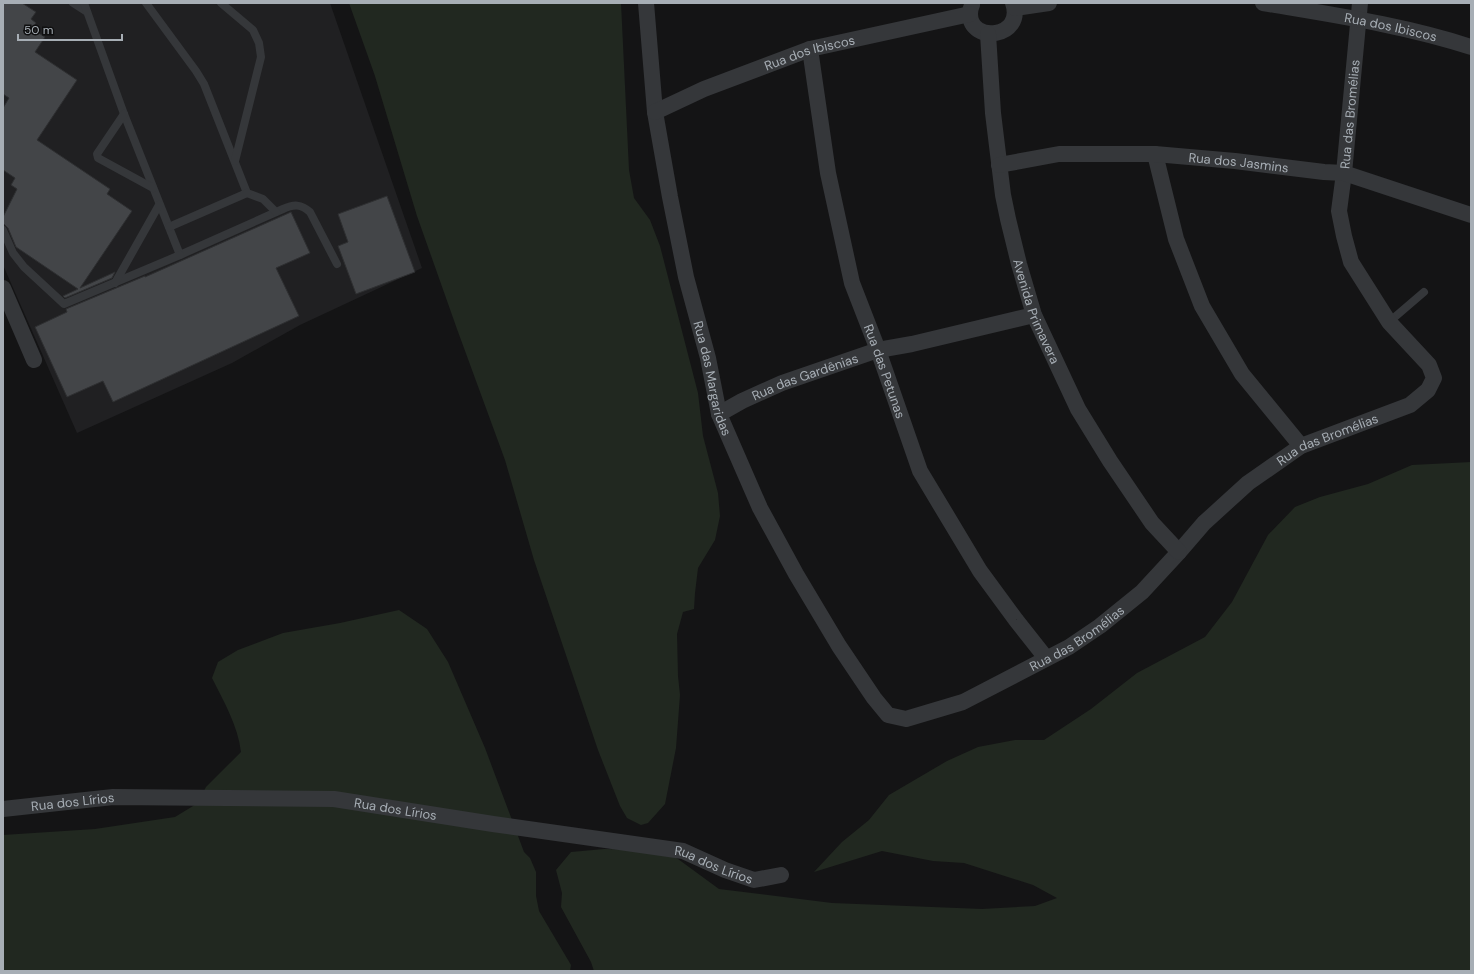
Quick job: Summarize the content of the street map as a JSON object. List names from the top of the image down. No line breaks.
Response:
{"streets":{"street":["Rua dos Ibiscos","Rua das Bromélias","Rua dos Jasmins","Avenida Primavera","Rua das Petunas","Rua das Gardênias","Rua das Margaridas","Rua dos Lírios"]},"crossings":[["Rua dos Ibiscos","Rua das Bromélias"],["Rua dos Ibiscos","Rua das Petunas"],["Rua dos Ibiscos","Rua das Margaridas"],["Rua das Bromélias","Rua dos Jasmins"],["Rua das Bromélias","Avenida Primavera"],["Rua das Bromélias","Rua das Petunas"],["Rua das Bromélias","Rua das Margaridas"],["Rua dos Jasmins","Avenida Primavera"],["Avenida Primavera","Rua das Gardênias"],["Rua das Petunas","Rua das Gardênias"],["Rua das Gardênias","Rua das Margaridas"]],"scale_bar":"50 m"}
